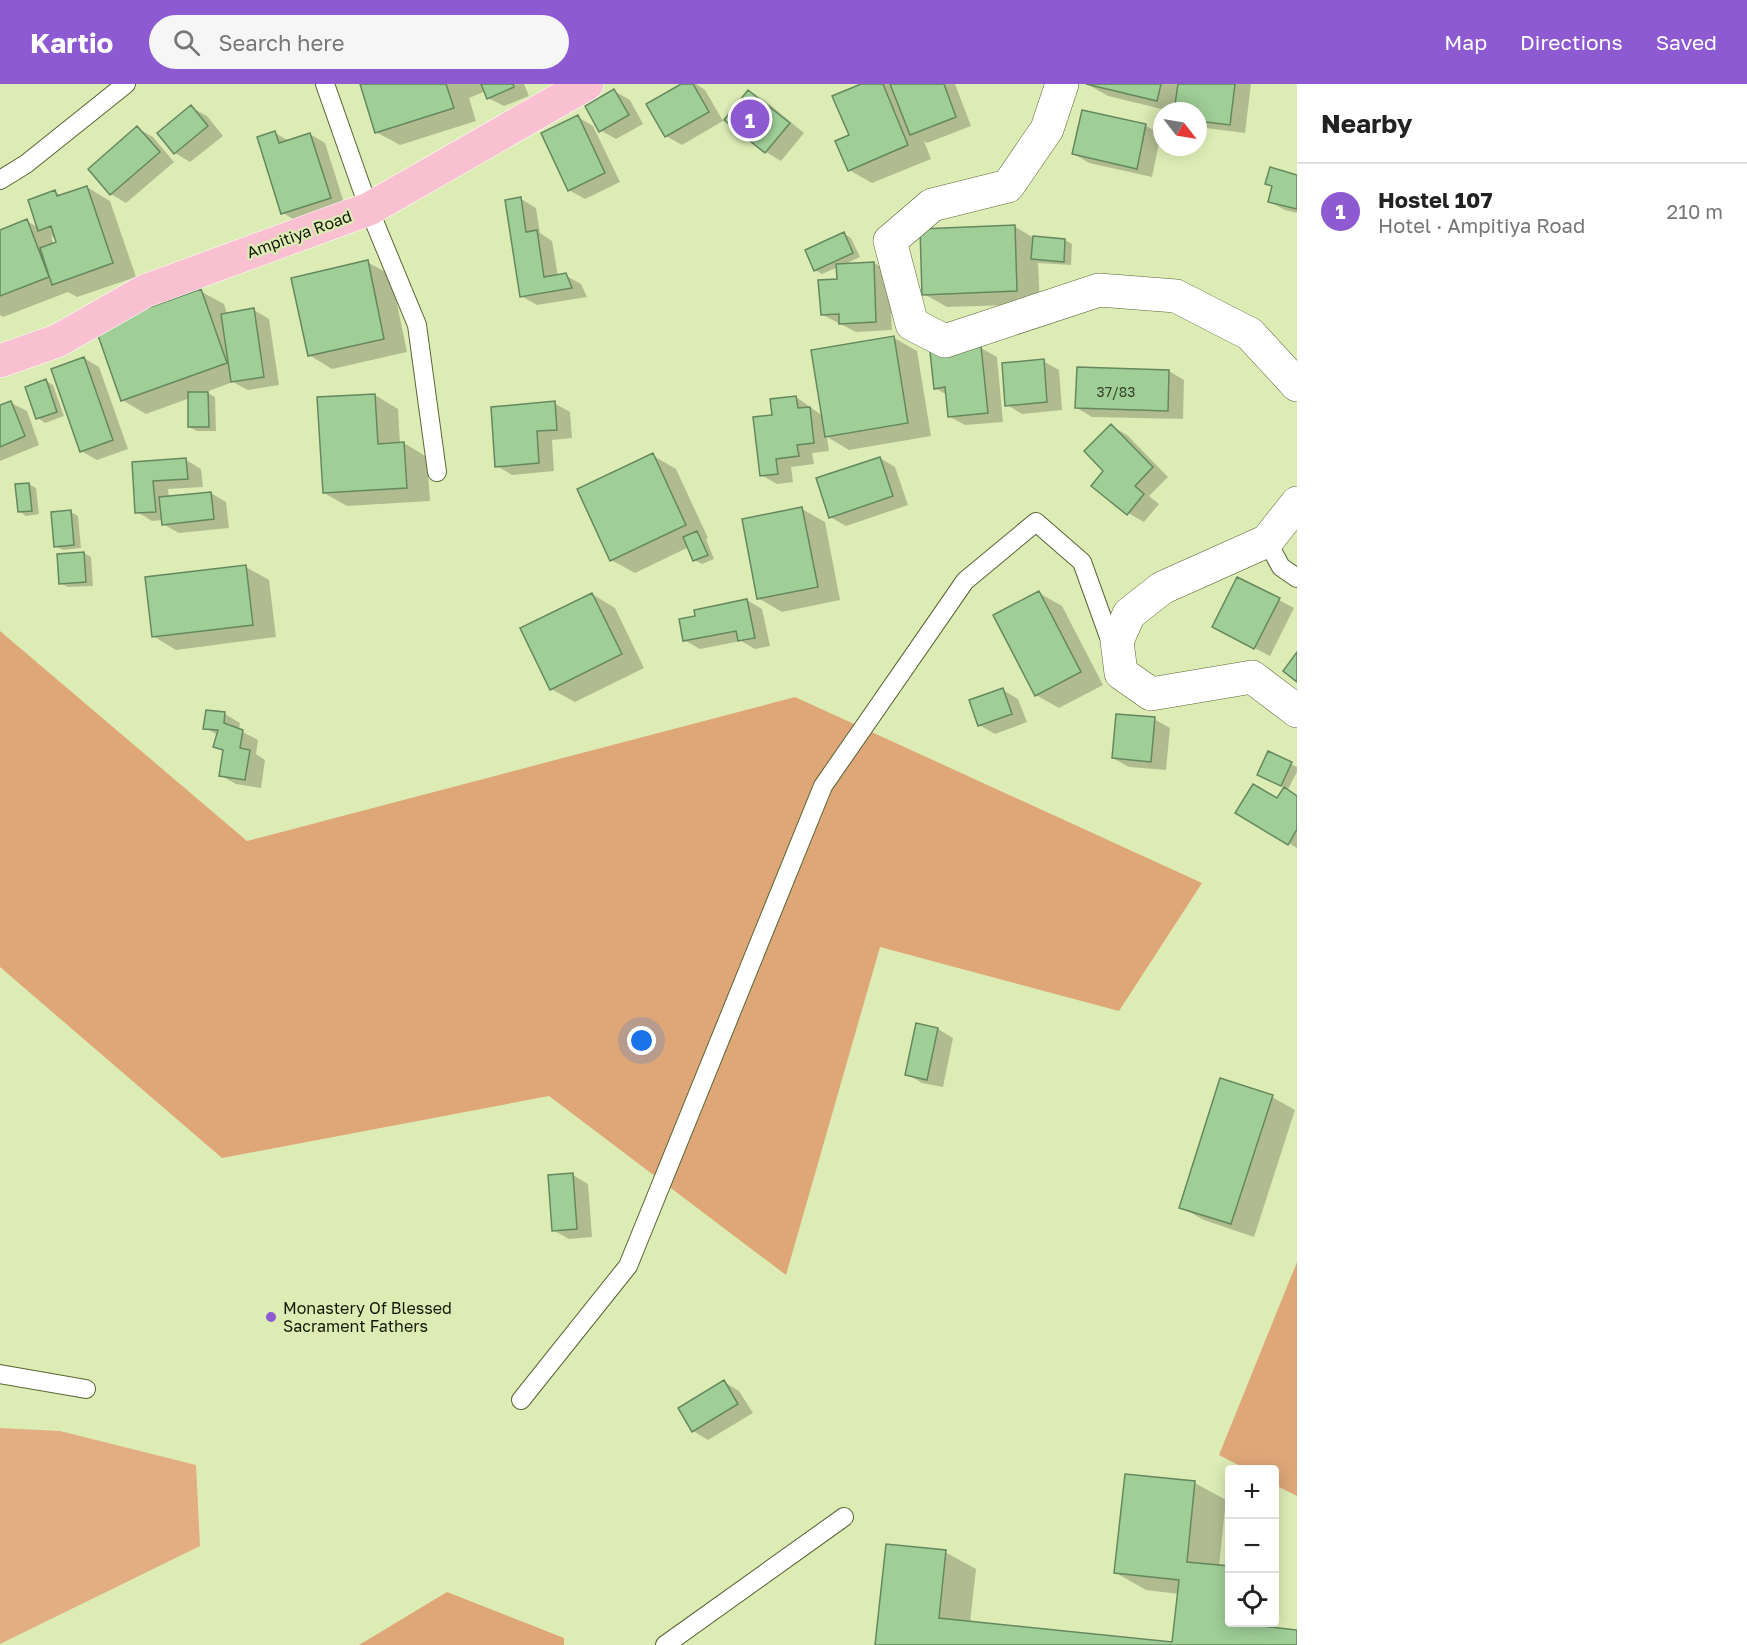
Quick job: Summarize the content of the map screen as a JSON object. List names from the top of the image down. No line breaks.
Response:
{"streets":{"main road":["Ampitiya Road"]},"places":["Monastery Of Blessed Sacrament Fathers"],"house_numbers":["37/83"],"north":"bottom right","page":{"header":"Kartio","search":"Search here","nav":["Map","Directions","Saved"],"heading":"Nearby","pins":"1","list":[{"mark":"1","name":"Hostel 107","note":"Hotel · Ampitiya Road","value":"210 m"}],"map_buttons":["+","−"]}}
